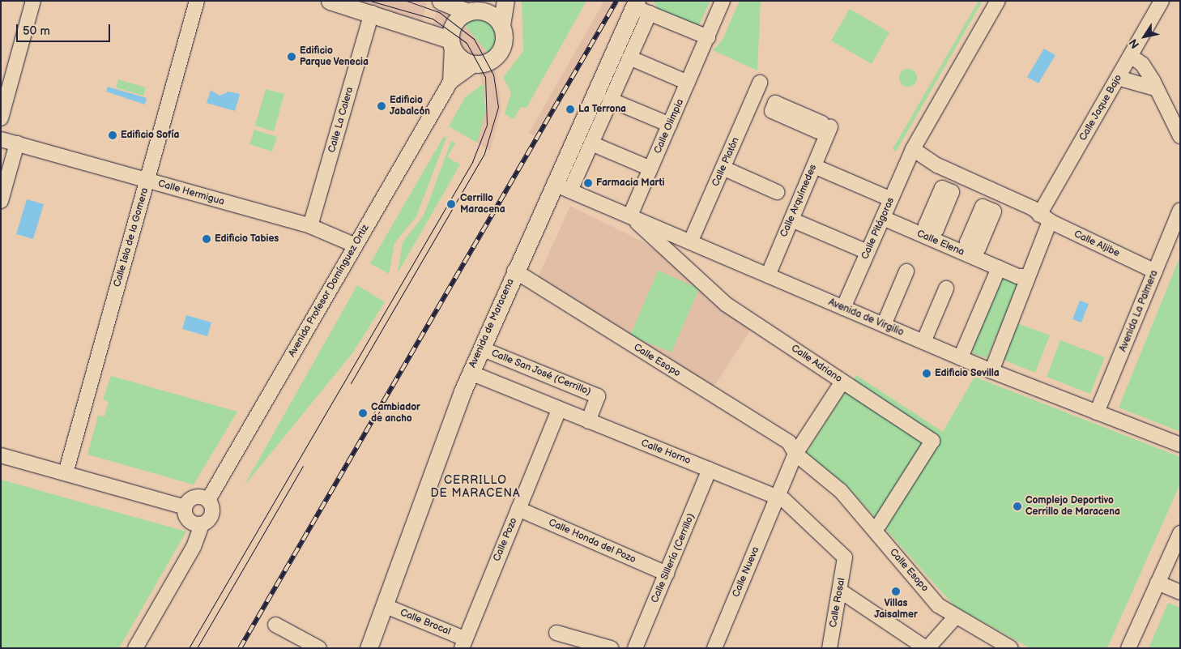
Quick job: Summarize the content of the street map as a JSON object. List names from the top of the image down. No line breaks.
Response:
{"streets":{"main road":["Avenida de Maracena"],"street":["Calle Jaque Bajo","Calle La Calera","Calle Olimpia","Calle Platón","Calle Hermigua","Calle Arquímedes","Calle Pitágoras","Calle Isla de la Gomera","Calle Elena","Calle Aljibe","Avenida Profesor Domínguez Ortiz","Avenida La Palmera","Avenida de Virgilio","Calle Esopo","Calle Adriano","Calle San José (Cerrillo)","Calle Horno","Calle Pozo","Calle Honda del Pozo","Calle Sillería (Cerrillo)","Calle Nueva","Calle Rosal","Calle Brocal"]},"crossings":[["Calle Jaque Bajo","Calle Elena"],["Calle Jaque Bajo","Calle Aljibe"],["Calle Jaque Bajo","Avenida de Virgilio"],["Calle La Calera","Calle Hermigua"],["Calle Olimpia","Avenida de Virgilio"],["Calle Olimpia","Calle Adriano"],["Calle Platón","Avenida de Virgilio"],["Calle Hermigua","Calle Isla de la Gomera"],["Calle Hermigua","Avenida Profesor Domínguez Ortiz"],["Calle Arquímedes","Avenida de Virgilio"],["Calle Pitágoras","Calle Elena"],["Calle Pitágoras","Calle Aljibe"],["Calle Pitágoras","Avenida de Virgilio"],["Calle Aljibe","Avenida La Palmera"],["Avenida La Palmera","Avenida de Virgilio"],["Avenida de Virgilio","Avenida de Maracena"],["Avenida de Virgilio","Calle Adriano"],["Avenida de Maracena","Calle Esopo"],["Avenida de Maracena","Calle San José (Cerrillo)"],["Avenida de Maracena","Calle Horno"],["Avenida de Maracena","Calle Brocal"],["Calle San José (Cerrillo)","Calle Horno"],["Calle Horno","Calle Pozo"],["Calle Horno","Calle Sillería (Cerrillo)"],["Calle Horno","Calle Nueva"],["Calle Horno","Calle Rosal"],["Calle Pozo","Calle Honda del Pozo"],["Calle Pozo","Calle Brocal"],["Calle Honda del Pozo","Calle Sillería (Cerrillo)"]],"districts":["CERRILLO DE MARACENA"],"places":["Edificio Parque Venecia","Edificio Jabalcón","La Terrona","Edificio Sofía","Farmacia Marti","Cerrillo Maracena","Edificio Tabies","Edificio Sevilla","Cambiador de ancho","Complejo Deportivo Cerrillo de Maracena","Villas Jaisalmer"],"scale_bar":"50 m","north":"bottom left"}
